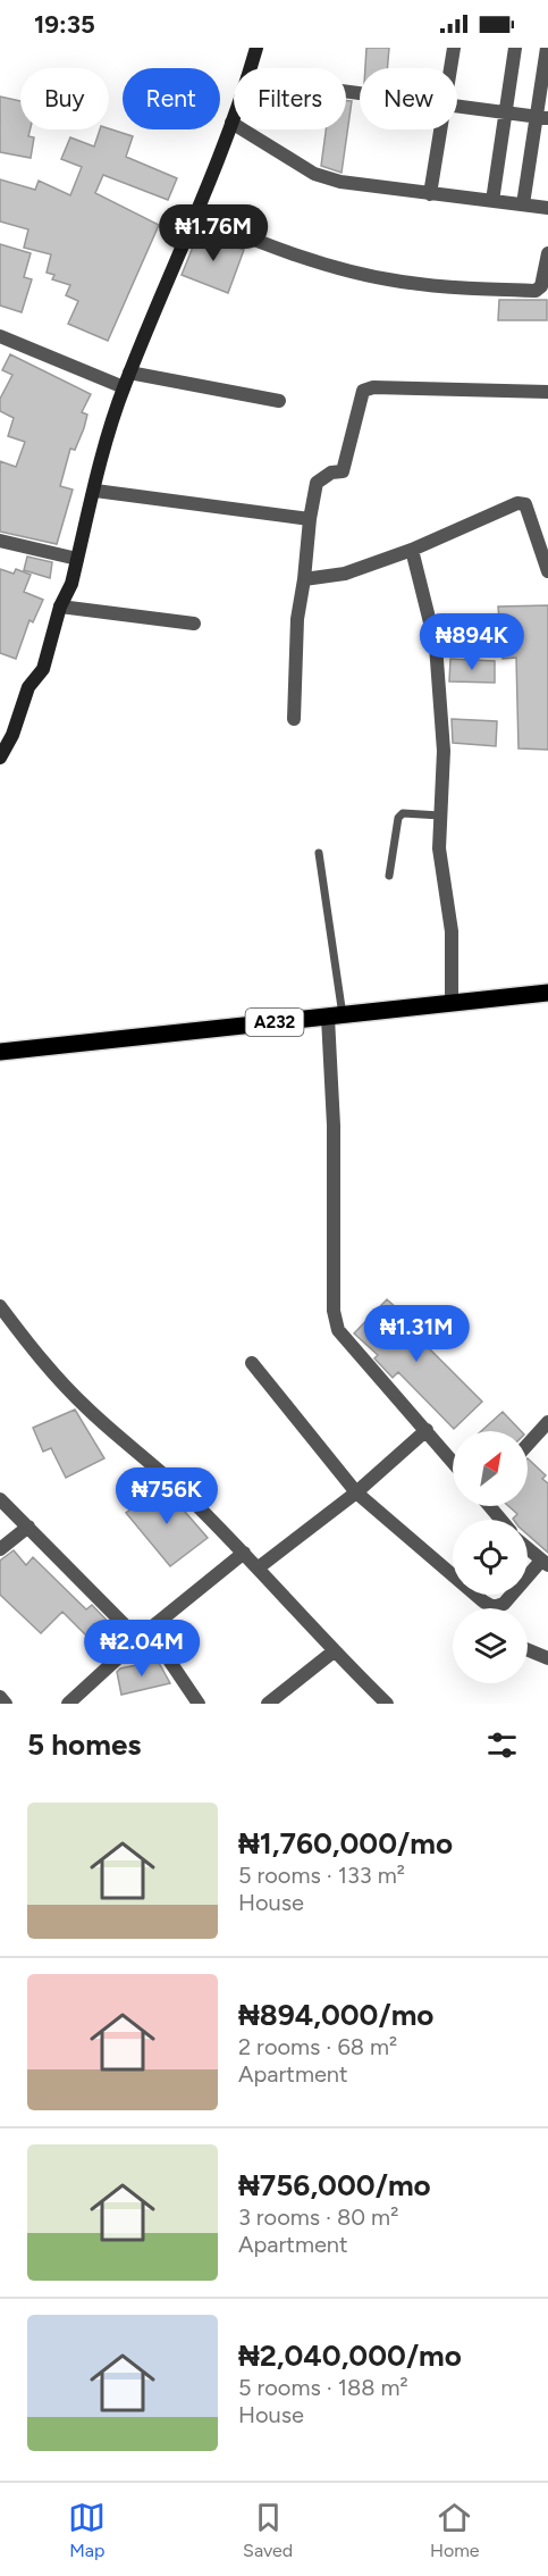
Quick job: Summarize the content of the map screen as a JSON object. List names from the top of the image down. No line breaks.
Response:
{"streets":{"main road":["A232"]},"north":"top right","page":{"status":"19:35","chip":["Buy","Rent","Filters","New"],"price":["₦1.76M","₦894K","₦1.31M","₦756K","₦2.04M"],"heading":"5 homes","list":[{"name":"₦1,760,000/mo","note":"5 rooms · 133 m² · House"},{"name":"₦894,000/mo","note":"2 rooms · 68 m² · Apartment"},{"name":"₦756,000/mo","note":"3 rooms · 80 m² · Apartment"},{"name":"₦2,040,000/mo","note":"5 rooms · 188 m² · House"}],"tabs":["Map","Saved","Home"]}}
